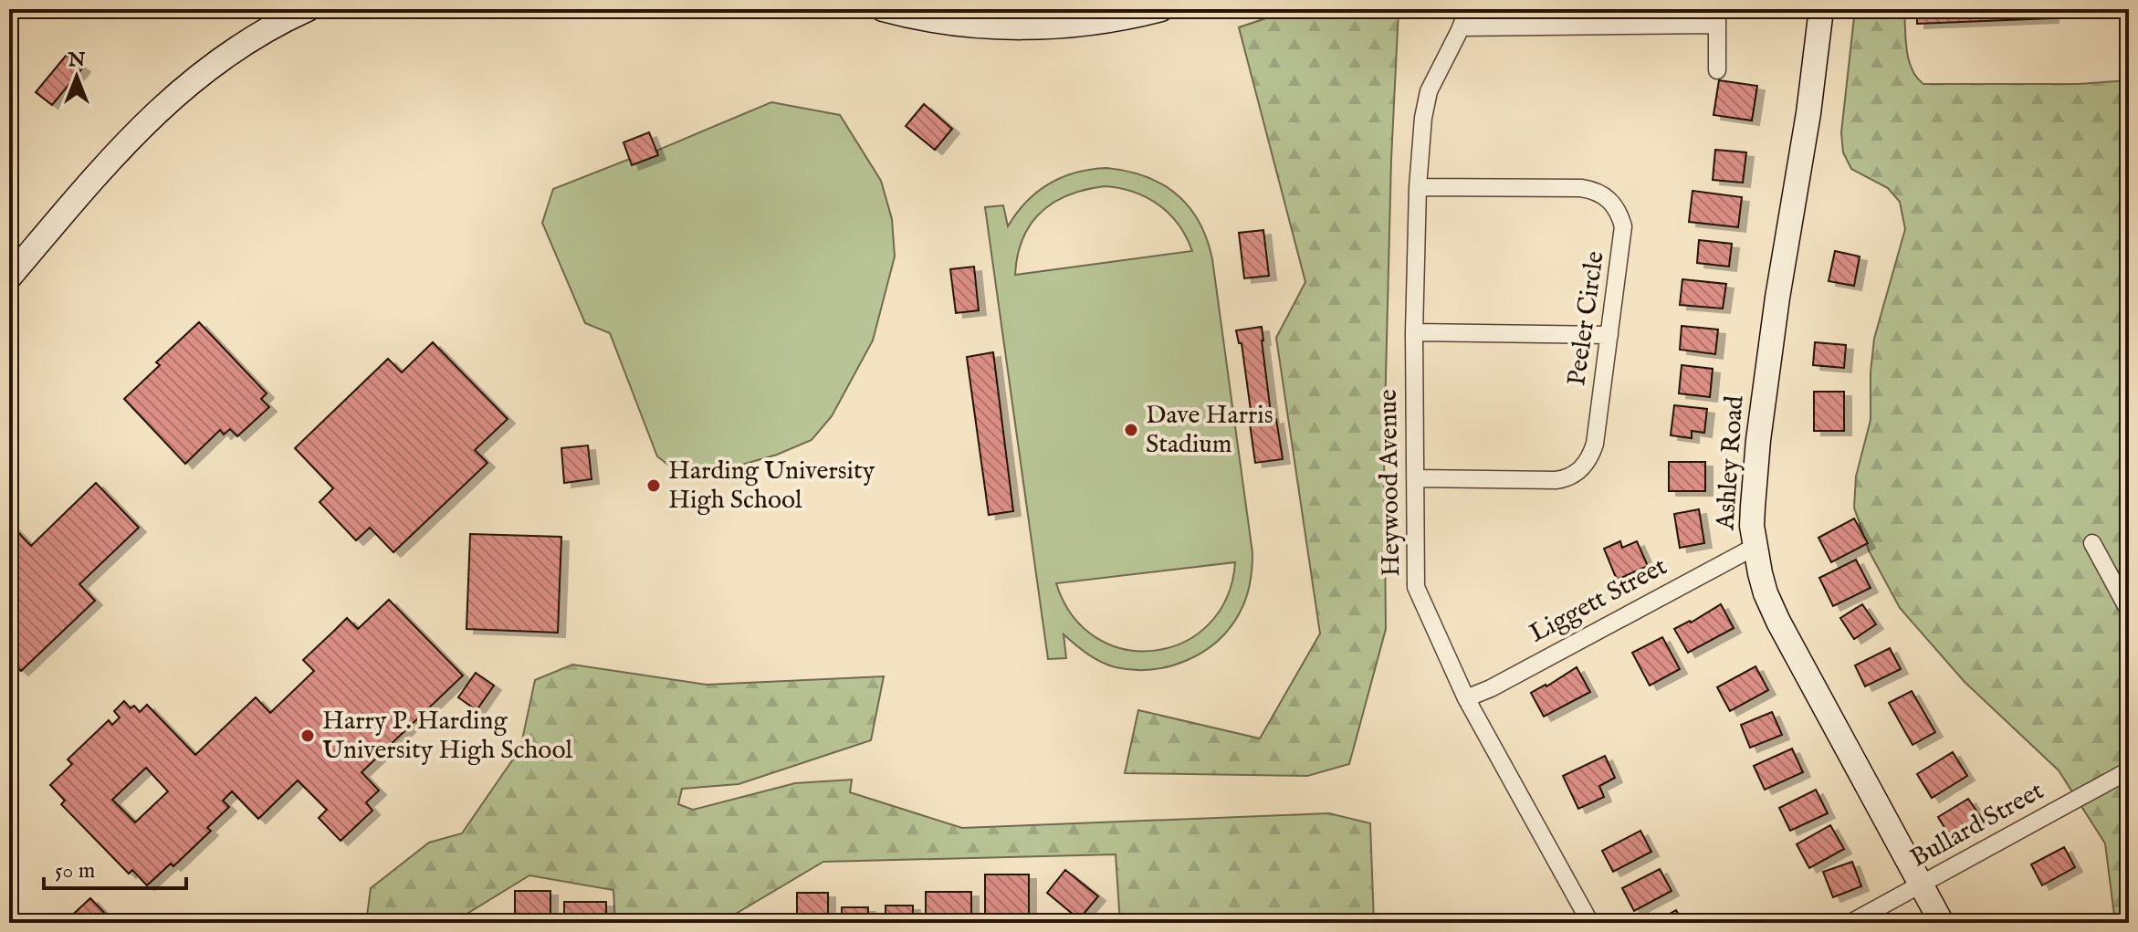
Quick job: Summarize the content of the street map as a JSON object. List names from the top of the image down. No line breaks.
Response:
{"streets":{"street":["Peeler Circle","Ashley Road","Heywood Avenue","Liggett Street","Bullard Street"]},"crossings":[["Peeler Circle","Heywood Avenue"],["Ashley Road","Liggett Street"],["Ashley Road","Bullard Street"],["Heywood Avenue","Liggett Street"]],"places":["Dave Harris Stadium","Harding University High School","Harry P. Harding University High School"],"scale_bar":"50 m","north":"top"}
